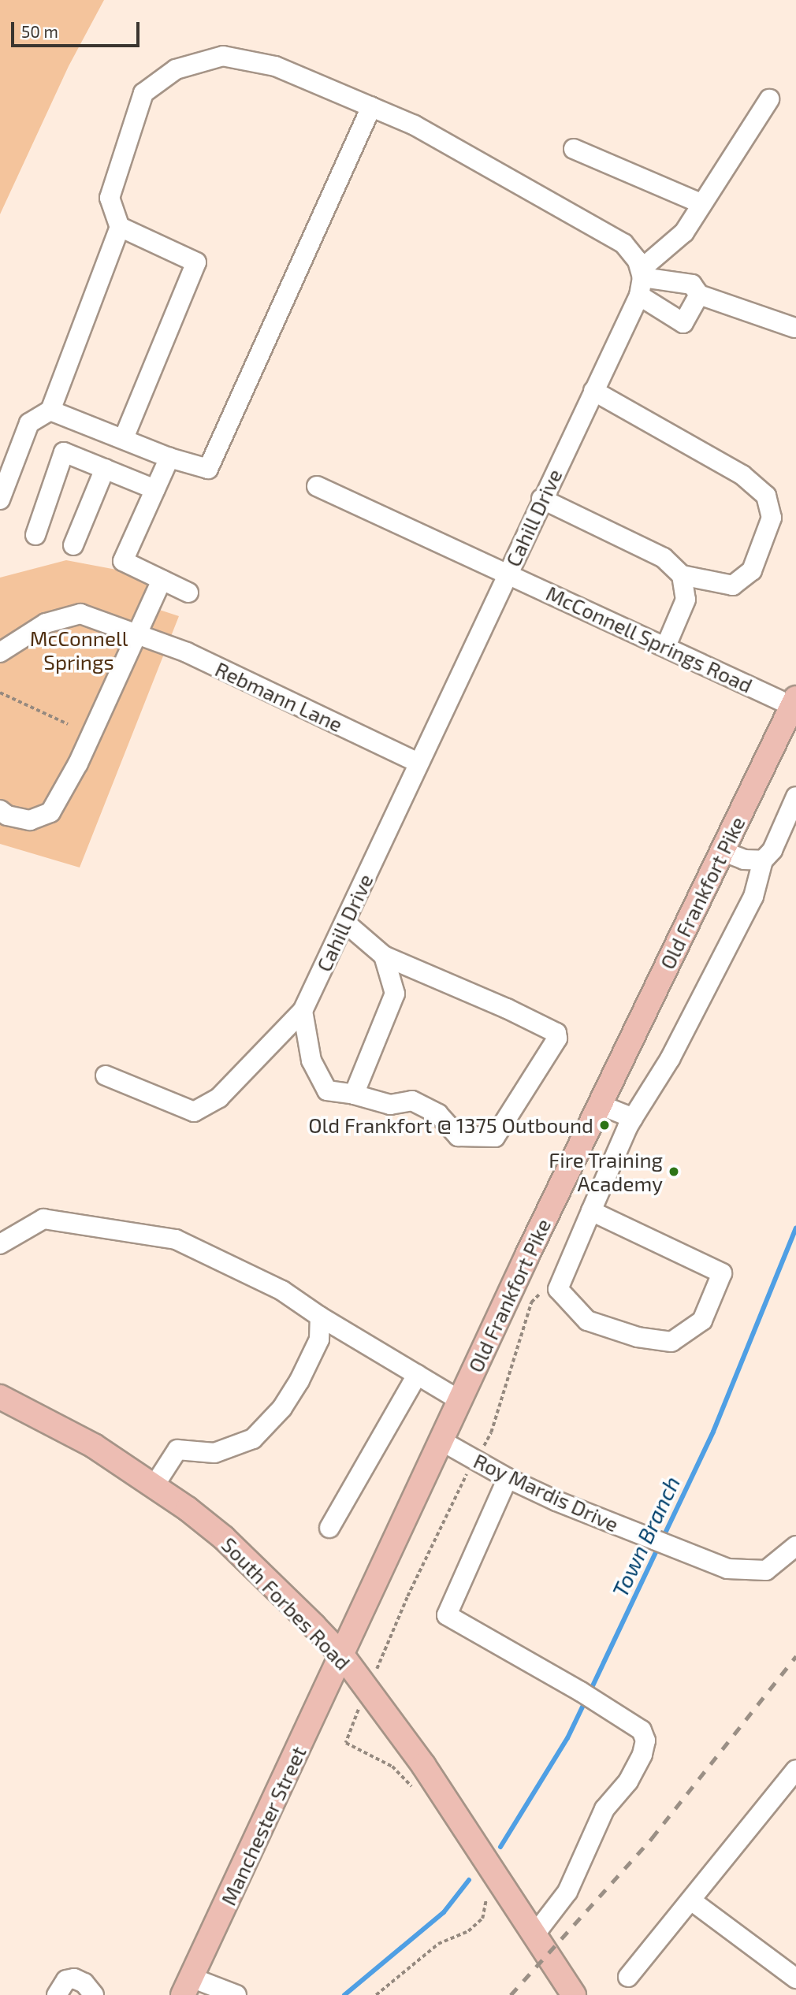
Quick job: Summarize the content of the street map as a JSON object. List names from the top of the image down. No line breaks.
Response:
{"streets":{"main road":["Old Frankfort Pike","South Forbes Road","Manchester Street"],"street":["Cahill Drive","McConnell Springs Road","Rebmann Lane","Roy Mardis Drive"]},"crossings":[["Cahill Drive","McConnell Springs Road"],["Cahill Drive","Rebmann Lane"],["McConnell Springs Road","Old Frankfort Pike"],["Old Frankfort Pike","Roy Mardis Drive"],["Old Frankfort Pike","South Forbes Road"],["Old Frankfort Pike","Manchester Street"],["South Forbes Road","Manchester Street"]],"water":["Town Branch"],"parks":["McConnell Springs"],"places":["Old Frankfort @ 1375 Outbound","Fire Training Academy"],"scale_bar":"50 m"}
